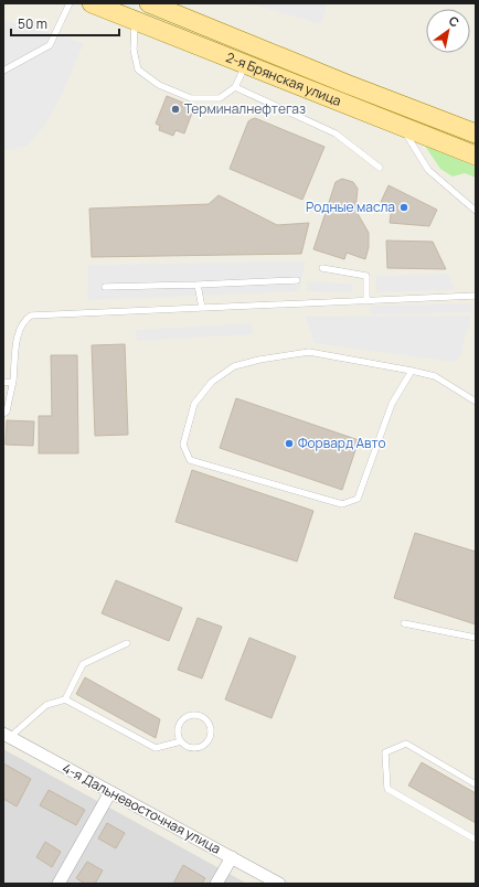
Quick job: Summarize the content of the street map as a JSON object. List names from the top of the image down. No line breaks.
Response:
{"streets":{"main road":["2-я Брянская улица"],"street":["4-я Дальневосточная улица"]},"places":["Терминалнефтегаз","Родные масла","Форвард Авто"],"scale_bar":"50 m","north":"top right"}
